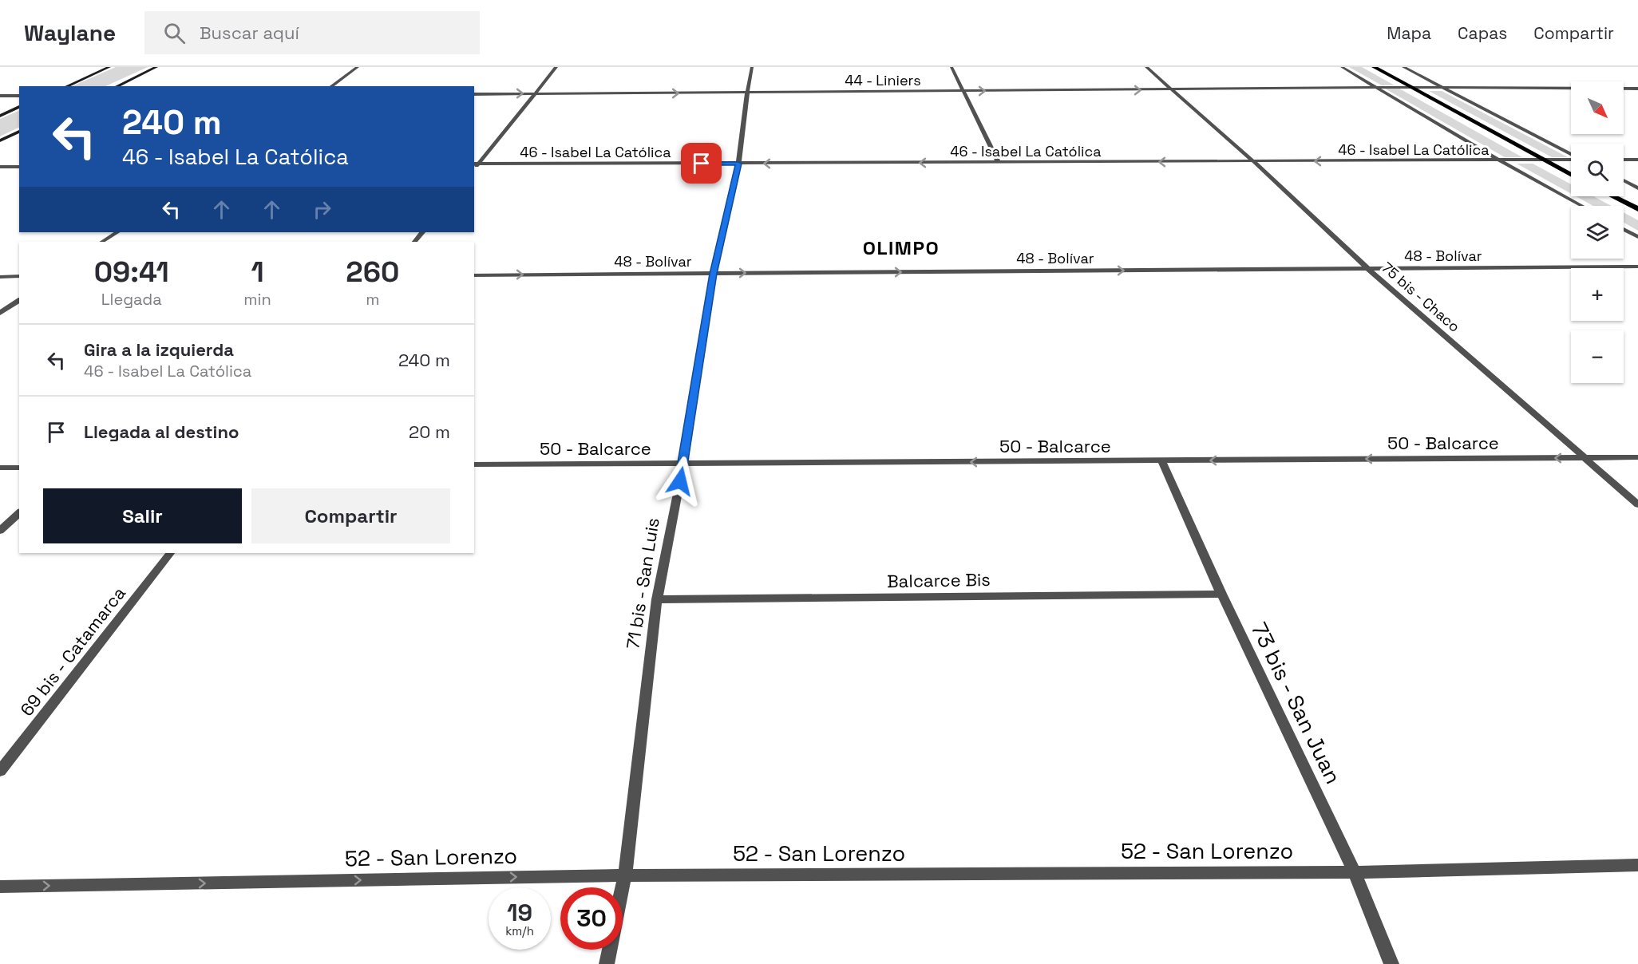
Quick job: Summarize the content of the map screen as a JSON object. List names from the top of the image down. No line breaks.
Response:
{"streets":{"street":["44 - Liniers","46 - Isabel La Católica","48 - Bolívar","75 bis - Chaco","50 - Balcarce","Balcarce Bis","71 bis - San Luis","69 bis - Catamarca","73 bis - San Juan","52 - San Lorenzo"]},"crossings":[["44 - Liniers","75 bis - Chaco"],["44 - Liniers","71 bis - San Luis"],["46 - Isabel La Católica","75 bis - Chaco"],["46 - Isabel La Católica","71 bis - San Luis"],["48 - Bolívar","75 bis - Chaco"],["48 - Bolívar","71 bis - San Luis"],["75 bis - Chaco","50 - Balcarce"],["50 - Balcarce","71 bis - San Luis"],["50 - Balcarce","73 bis - San Juan"],["Balcarce Bis","71 bis - San Luis"],["Balcarce Bis","73 bis - San Juan"],["71 bis - San Luis","52 - San Lorenzo"],["73 bis - San Juan","52 - San Lorenzo"]],"one_way":["44 - Liniers","46 - Isabel La Católica","48 - Bolívar","50 - Balcarce","52 - San Lorenzo"],"districts":["OLIMPO"],"north":"bottom right","page":{"header":"Waylane","search":"Buscar aquí","nav":["Mapa","Capas","Compartir"],"map_buttons":["+","−"],"turn":["240 m","46 - Isabel La Católica"],"eta":["09:41","Llegada","1","min","260","m"],"list":[{"name":"Gira a la izquierda","note":"46 - Isabel La Católica","value":"240 m"},{"name":"Llegada al destino","value":"20 m"}],"buttons":["Salir","Compartir"],"speed":"19 km/h","limit":"30"}}
